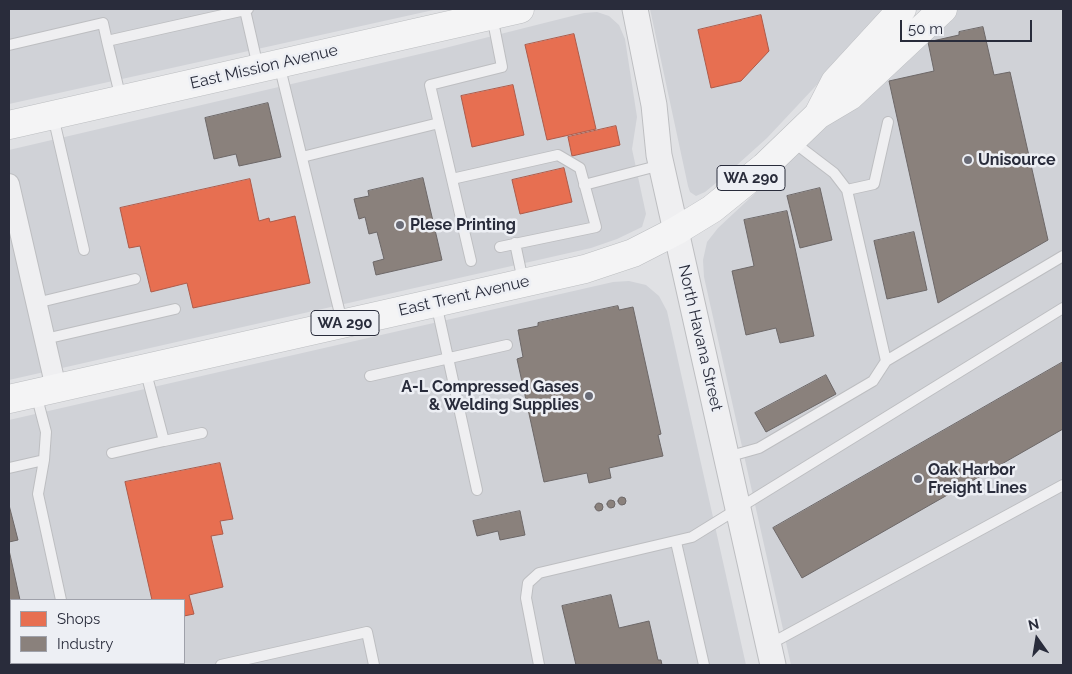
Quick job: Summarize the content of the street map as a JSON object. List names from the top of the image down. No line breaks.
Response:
{"streets":{"main road":["East Mission Avenue","WA 290","East Trent Avenue"],"street":["North Havana Street"]},"crossings":[["East Trent Avenue","North Havana Street"]],"places":["Unisource","Plese Printing","A-L Compressed Gases & Welding Supplies","Oak Harbor Freight Lines"],"legend":["Shops","Industry"],"scale_bar":"50 m","north":"top"}
